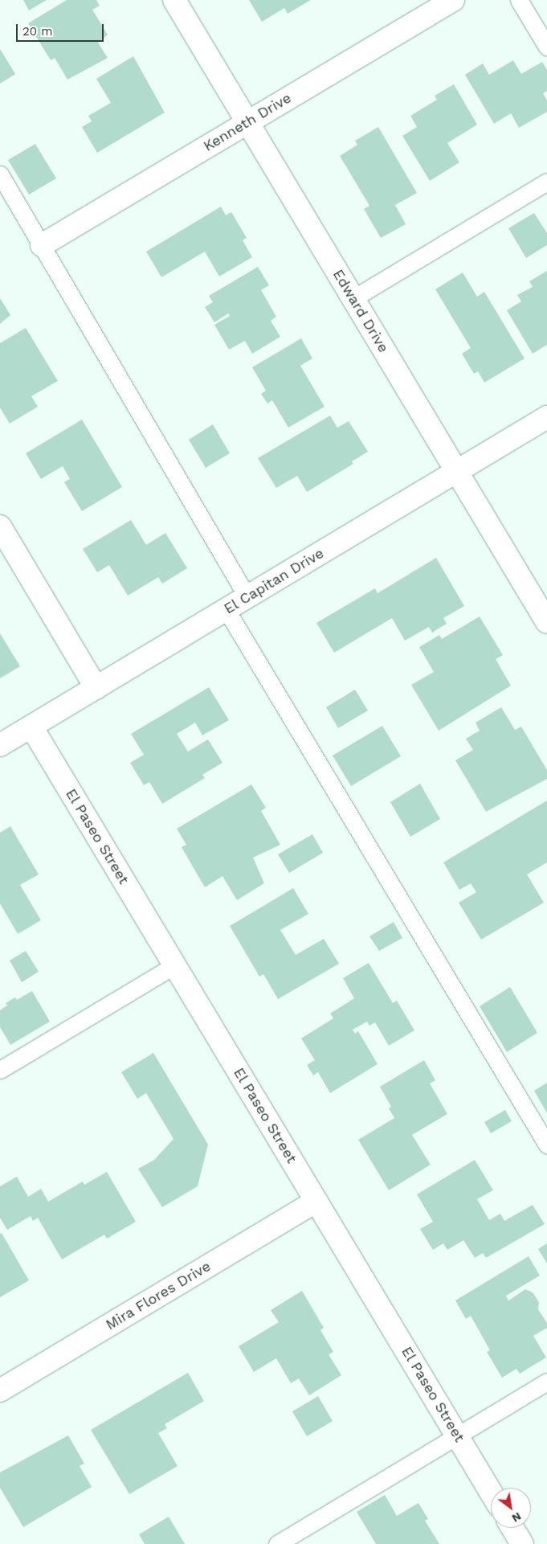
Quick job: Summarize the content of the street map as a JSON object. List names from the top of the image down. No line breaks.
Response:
{"streets":{"street":["Kenneth Drive","Edward Drive","El Capitan Drive","El Paseo Street","Mira Flores Drive"]},"crossings":[["Kenneth Drive","Edward Drive"],["Edward Drive","El Capitan Drive"],["El Capitan Drive","El Paseo Street"],["El Paseo Street","Mira Flores Drive"]],"scale_bar":"20 m","north":"bottom right"}
